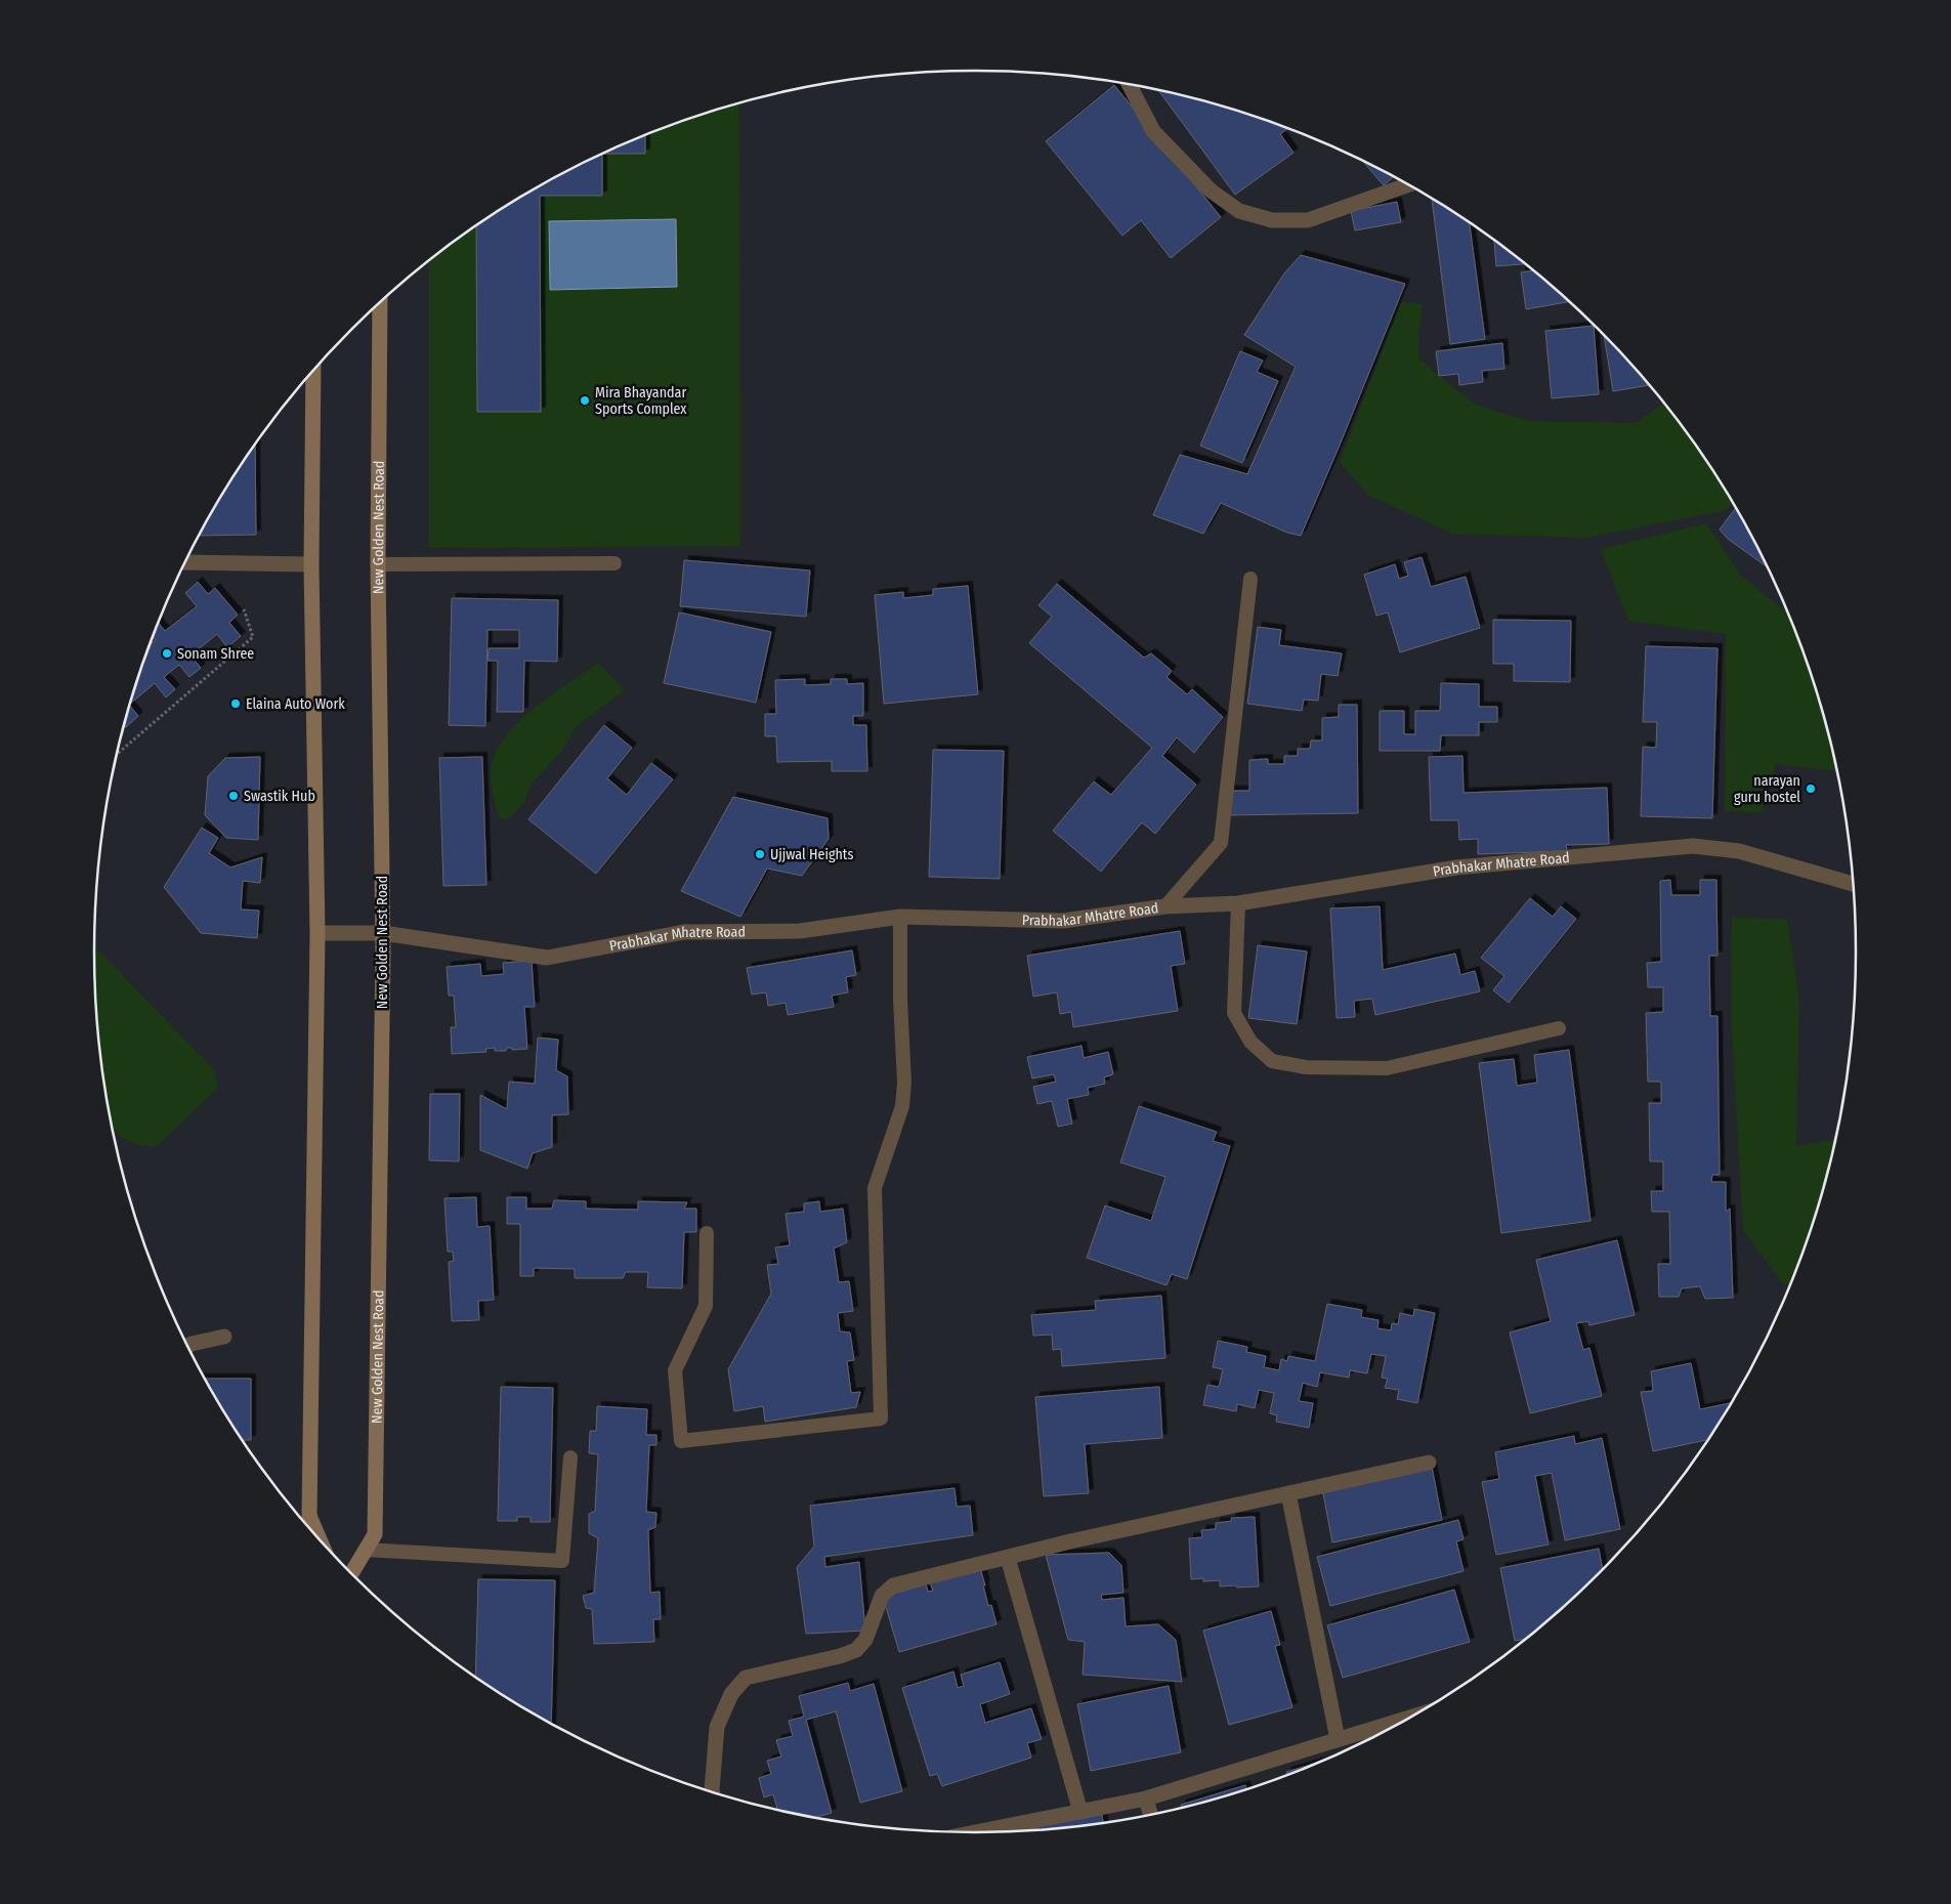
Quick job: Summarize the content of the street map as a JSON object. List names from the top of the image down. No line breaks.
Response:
{"streets":{"main road":["New Golden Nest Road"],"street":["Prabhakar Mhatre Road"]},"crossings":[["New Golden Nest Road","Prabhakar Mhatre Road"]],"places":["Mira Bhayandar Sports Complex","Sonam Shree","Elaina Auto Work","narayan guru hostel","Swastik Hub","Ujjwal Heights"]}
